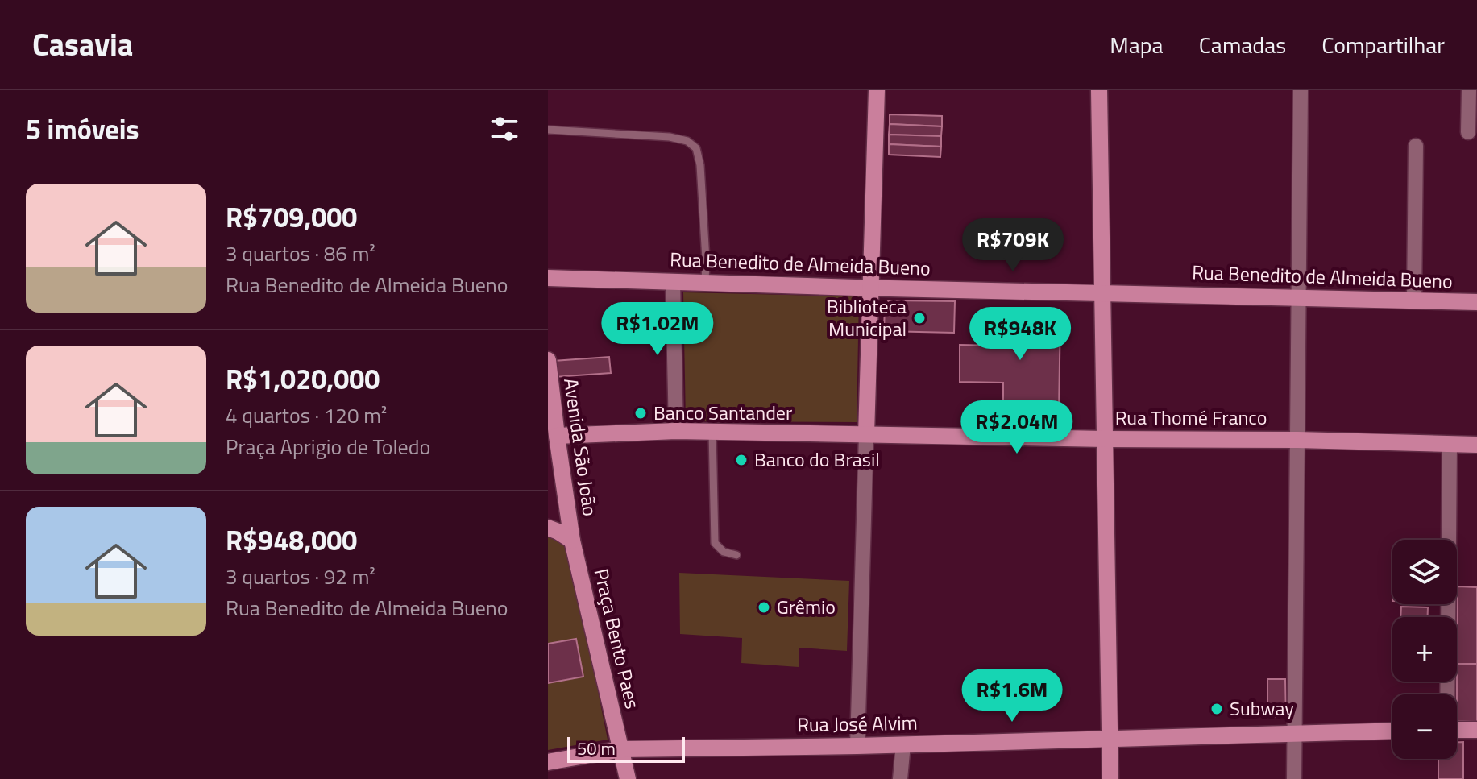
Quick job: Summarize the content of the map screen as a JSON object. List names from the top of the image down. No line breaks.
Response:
{"streets":{"street":["Rua Benedito de Almeida Bueno","Rua Thomé Franco","Avenida São João","Praça Bento Paes","Rua José Alvim"]},"crossings":[["Rua Thomé Franco","Avenida São João"],["Avenida São João","Praça Bento Paes"],["Praça Bento Paes","Rua José Alvim"]],"places":["Biblioteca Municipal","Banco Santander","Banco do Brasil","Grêmio","Subway"],"scale_bar":"50 m","page":{"header":"Casavia","nav":["Mapa","Camadas","Compartilhar"],"heading":"5 imóveis","list":[{"name":"R$709,000","note":"3 quartos · 86 m² · Rua Benedito de Almeida Bueno"},{"name":"R$1,020,000","note":"4 quartos · 120 m² · Praça Aprigio de Toledo"},{"name":"R$948,000","note":"3 quartos · 92 m² · Rua Benedito de Almeida Bueno"}],"price":["R$709K","R$1.02M","R$948K","R$2.04M","R$1.6M"],"map_buttons":["+","−"],"scale":"50 m"}}
